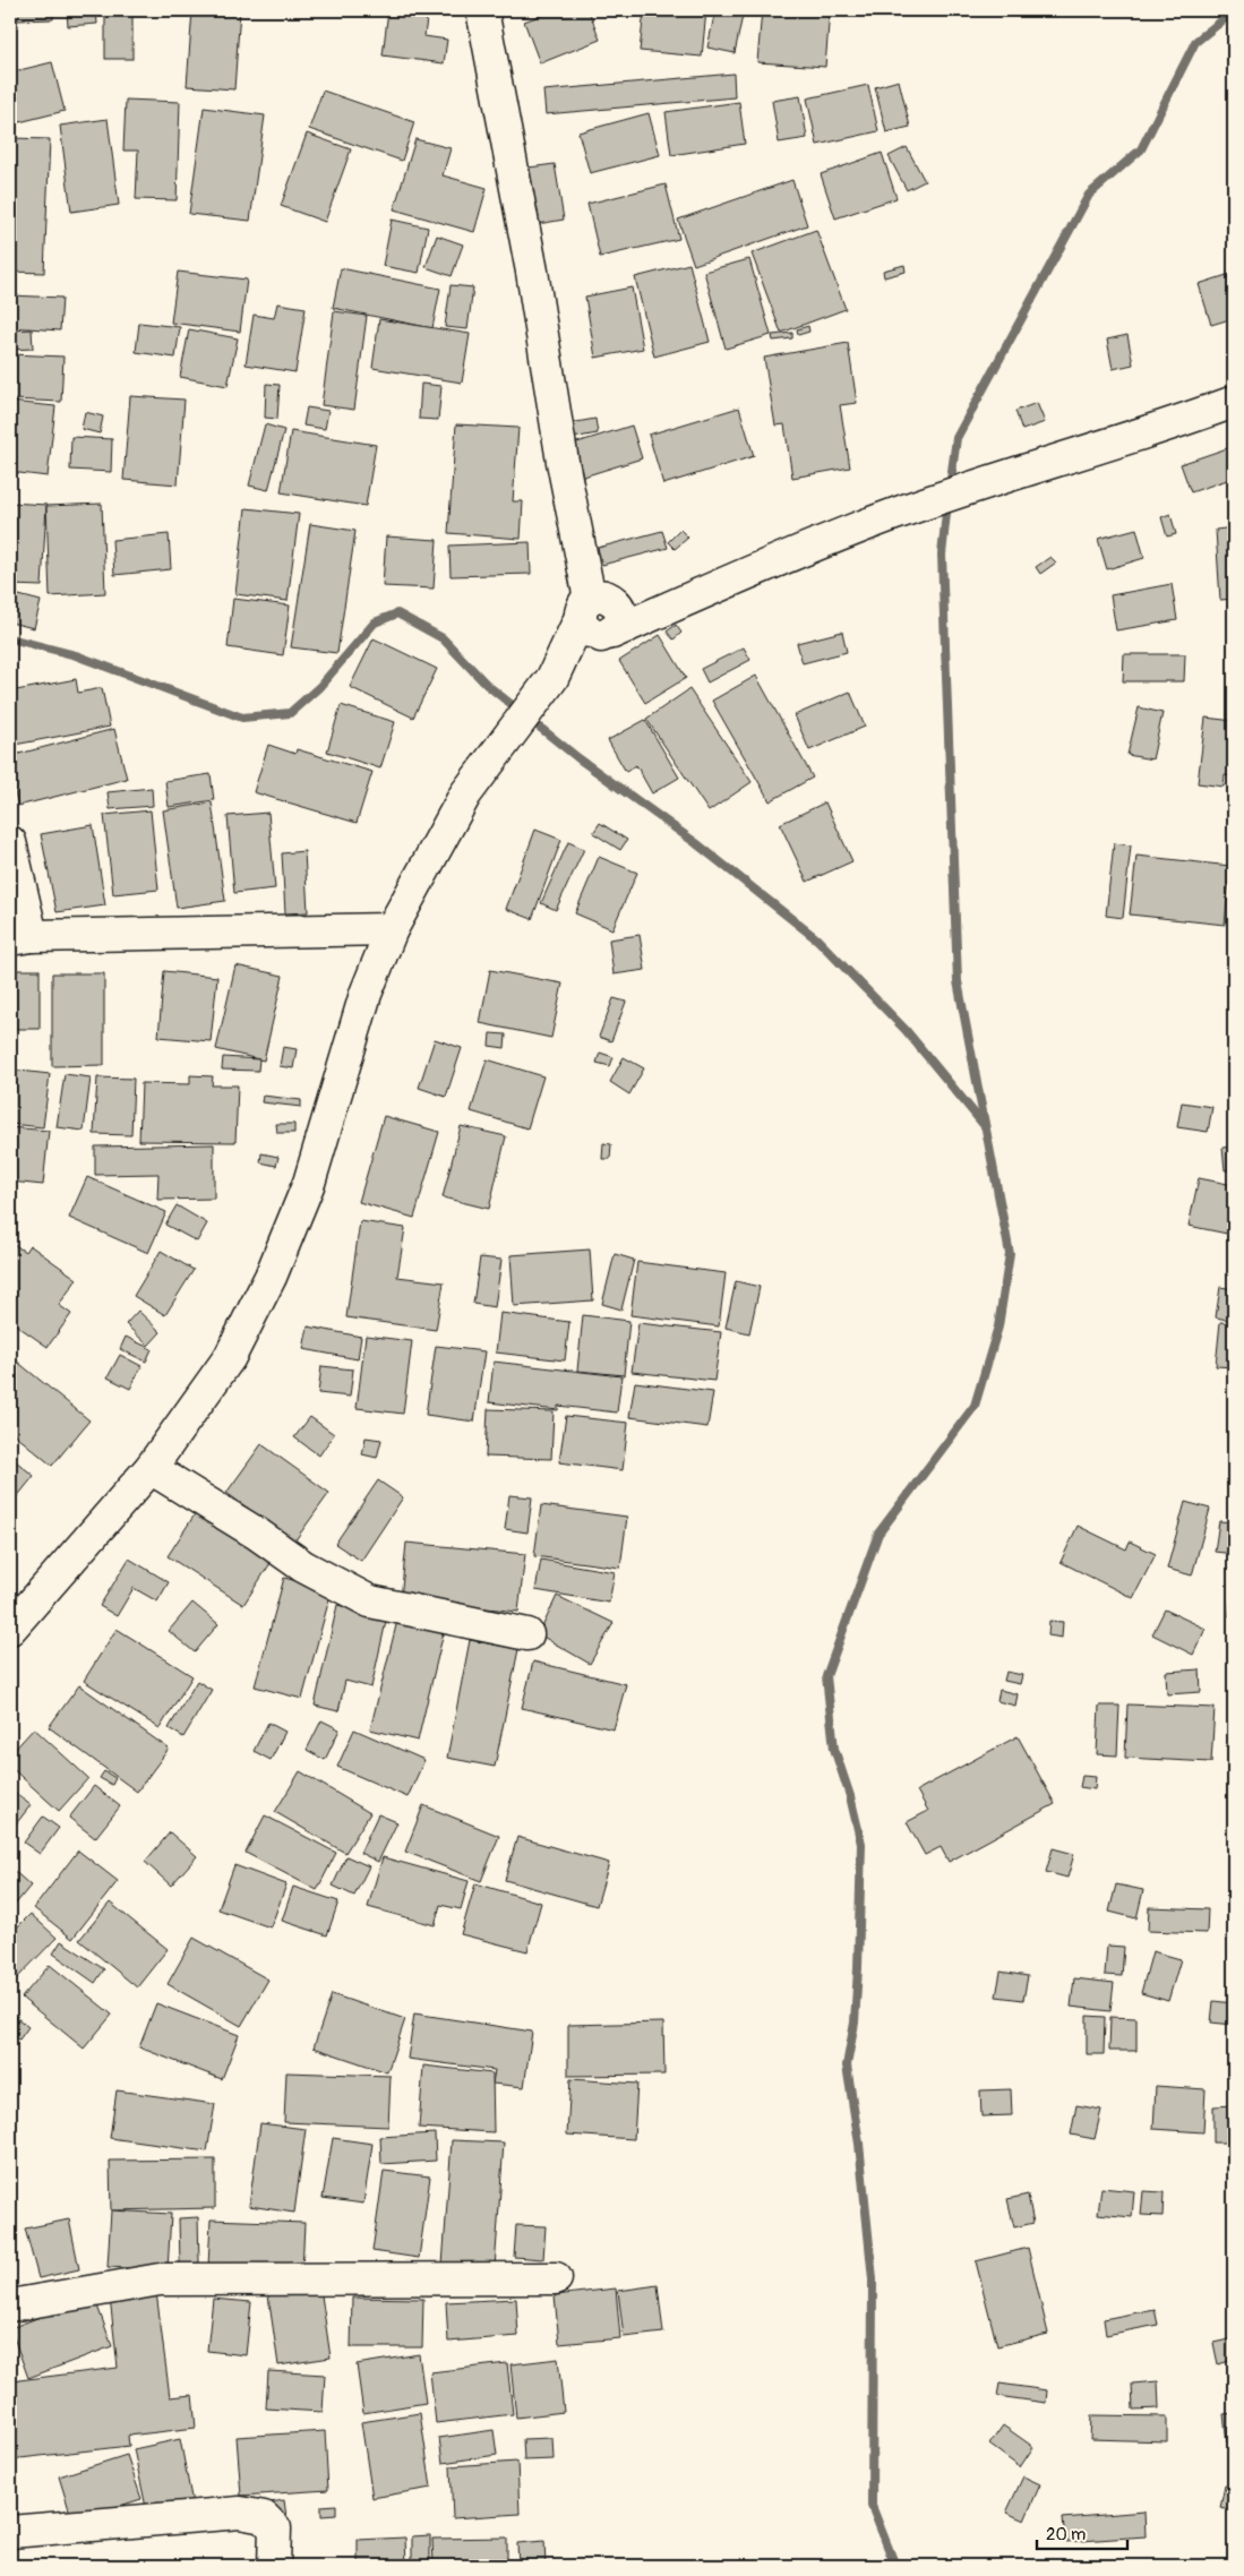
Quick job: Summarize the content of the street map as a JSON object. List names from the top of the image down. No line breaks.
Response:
{"scale_bar":"20 m"}
